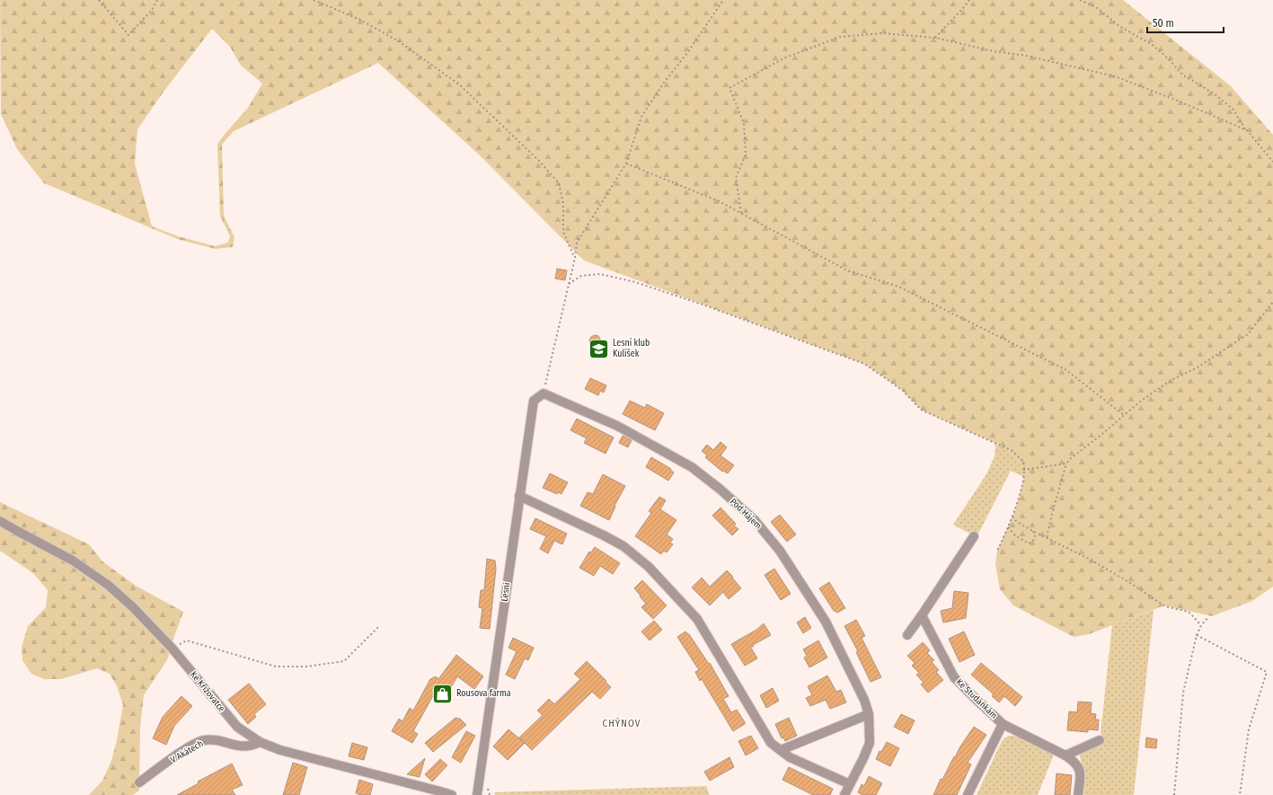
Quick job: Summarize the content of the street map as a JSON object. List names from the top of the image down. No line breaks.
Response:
{"streets":{"street":["Pod Hájem","Lesní","Ke Křižovatce","Ke Studánkám","V Akátech"]},"crossings":[["Pod Hájem","Lesní"],["Ke Křižovatce","V Akátech"]],"districts":["CHÝNOV"],"places":{"school or university":["Lesní klub Kulíšek"],"shop":["Rousova farma"]},"scale_bar":"50 m"}
